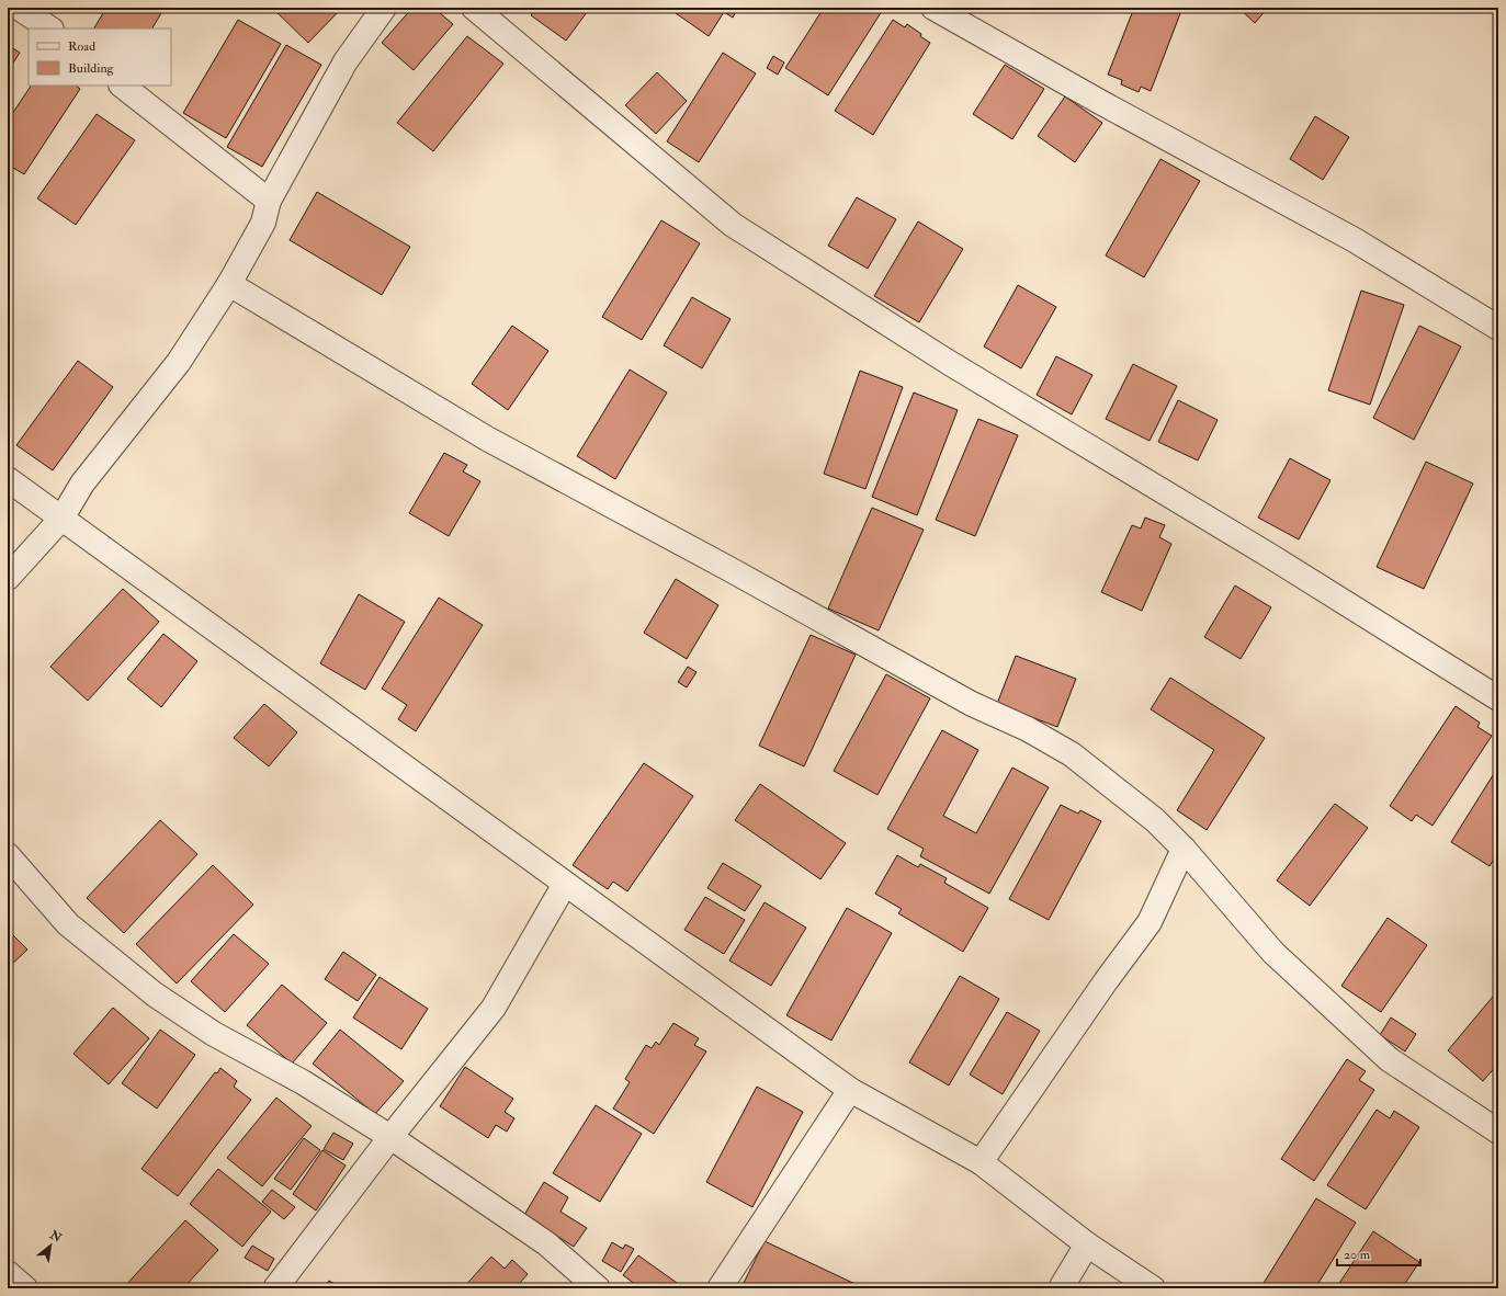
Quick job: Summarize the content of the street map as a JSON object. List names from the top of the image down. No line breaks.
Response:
{"legend":["Road","Building"],"scale_bar":"20 m","north":"top right"}
